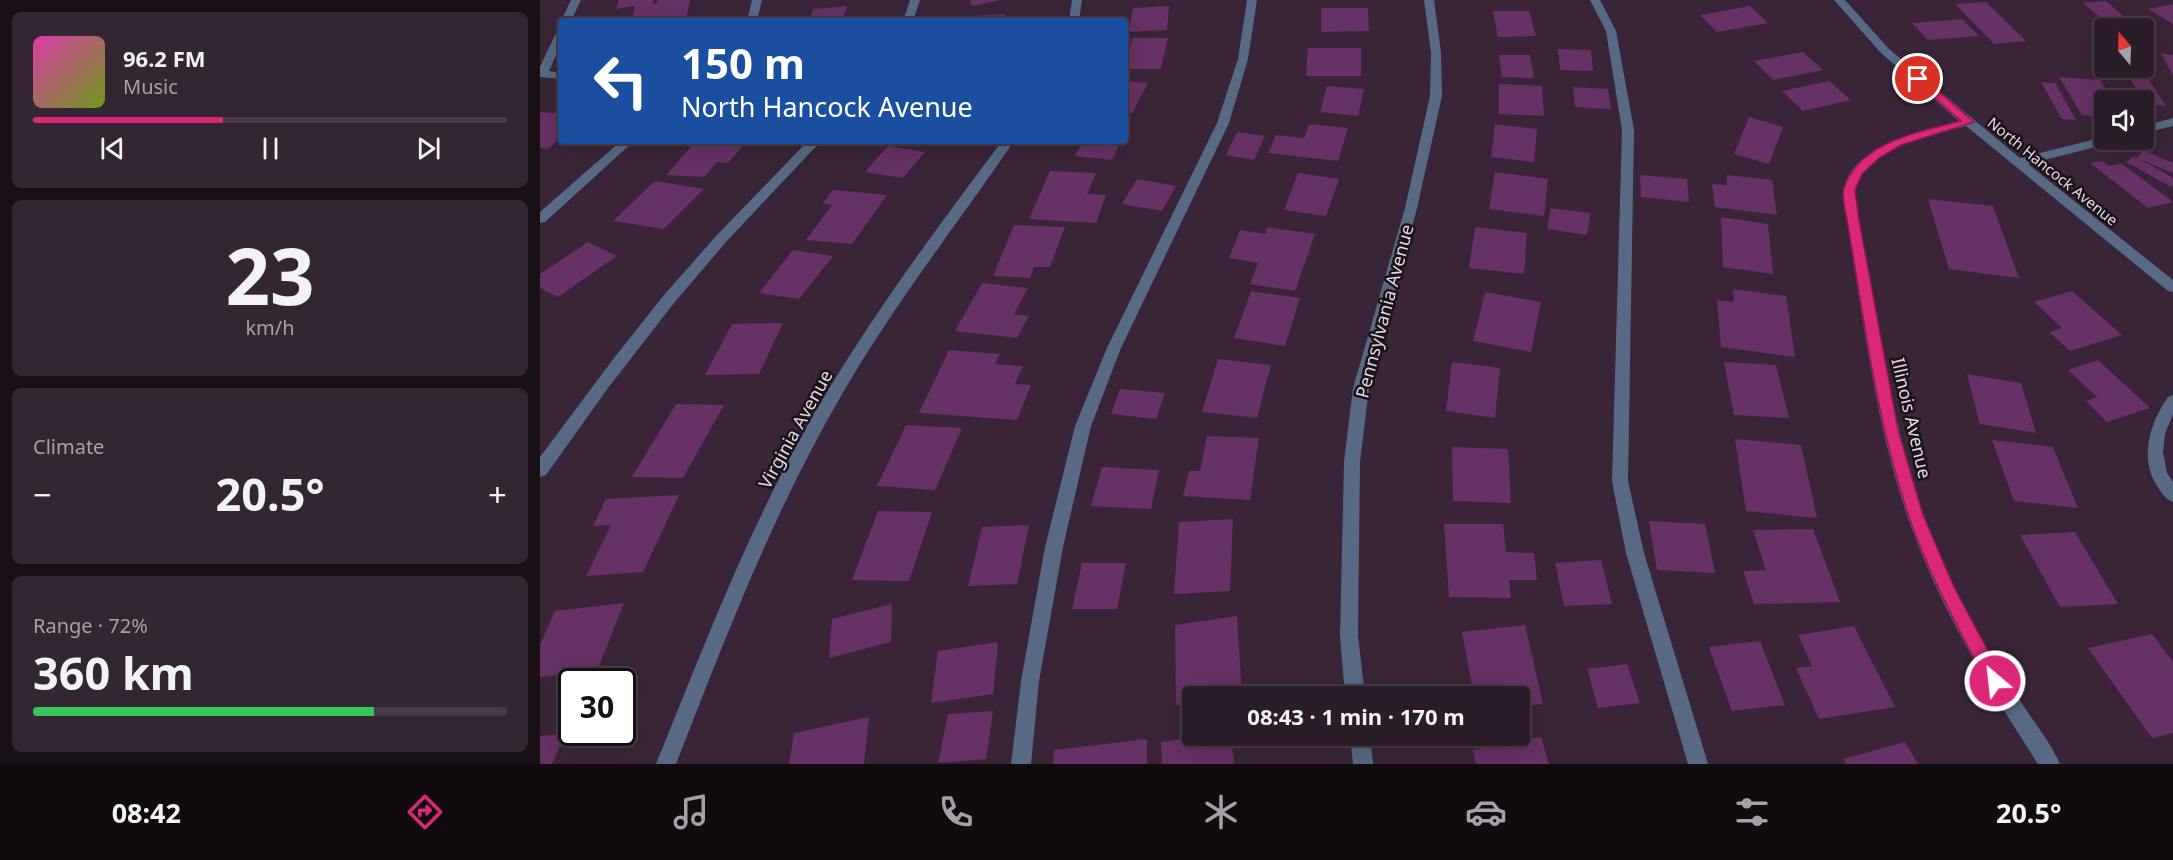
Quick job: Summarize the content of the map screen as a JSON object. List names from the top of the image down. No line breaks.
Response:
{"streets":{"street":["North Hancock Avenue","Pennsylvania Avenue","Illinois Avenue","Virginia Avenue"]},"crossings":[["North Hancock Avenue","Illinois Avenue"]],"north":"top","page":{"turn":["150 m","North Hancock Avenue"],"song":["96.2 FM","Music"],"tile":[["23","km/h"],"Climate",["Range · 72%","360 km"]],"heat":["−","20.5°","+"],"limit":"30","trip":"08:43 · 1 min · 170 m","tabs":["08:42","20.5°"]}}
